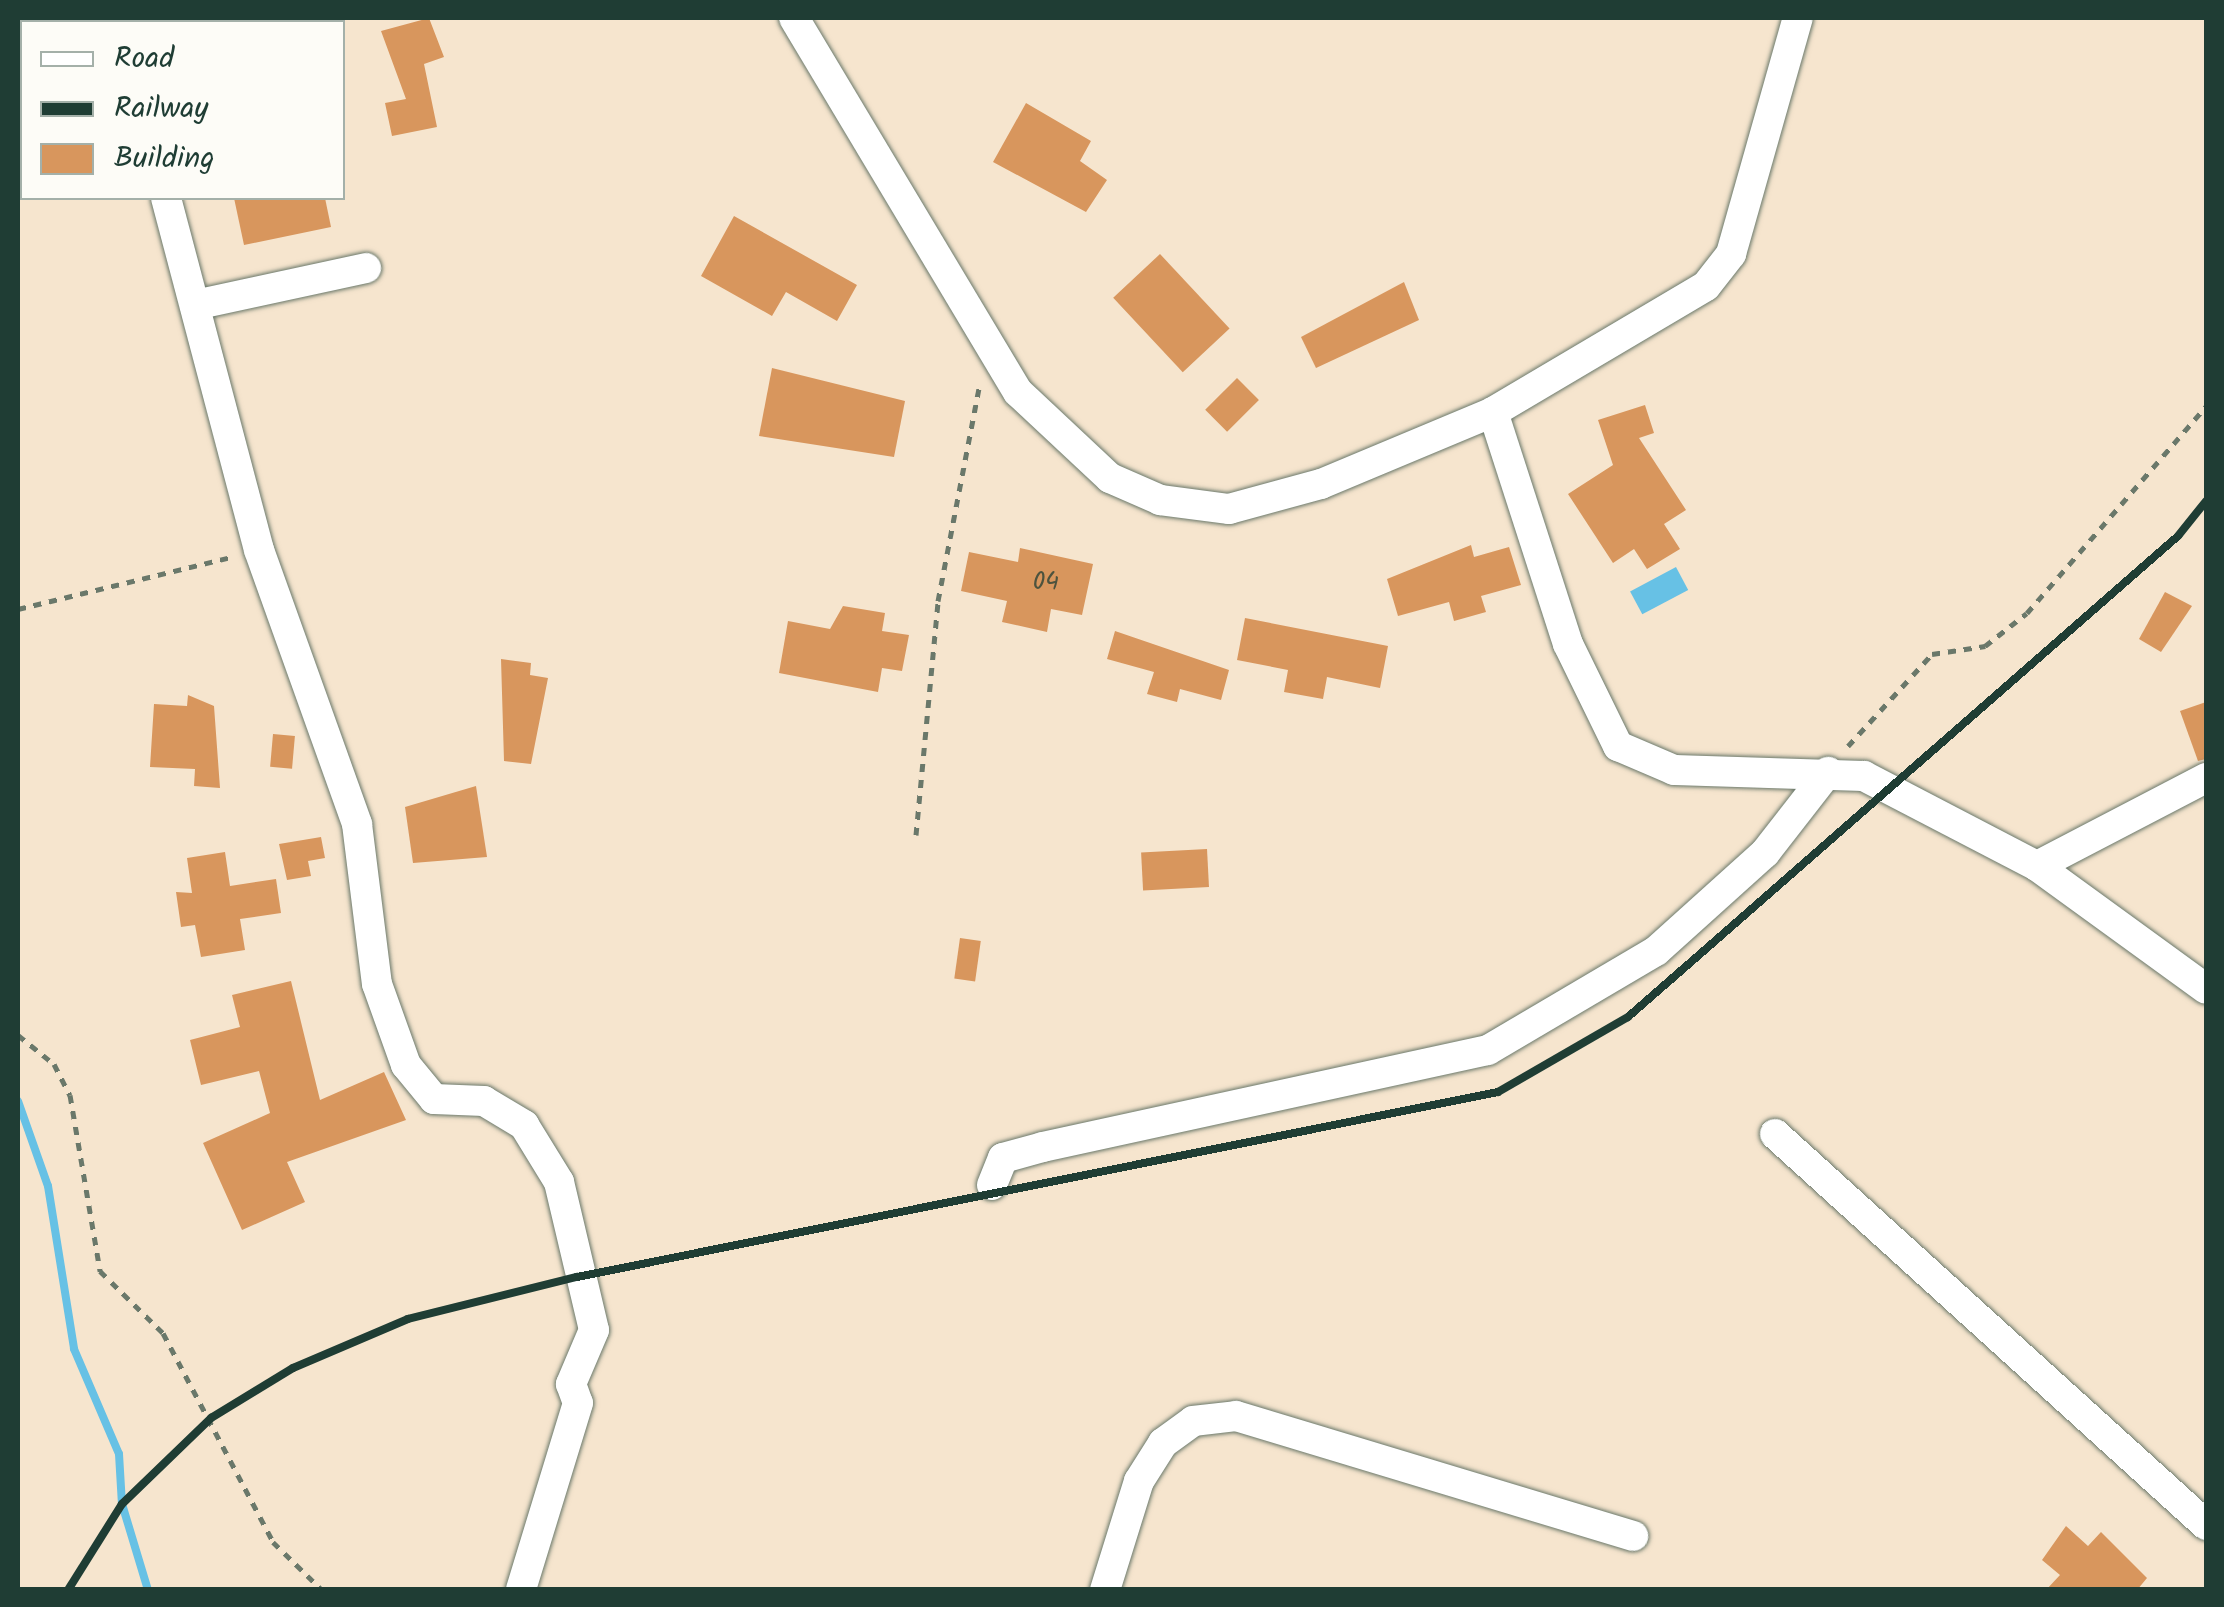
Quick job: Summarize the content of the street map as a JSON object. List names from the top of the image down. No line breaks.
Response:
{"house_numbers":["04"],"legend":["Road","Railway","Building"]}
